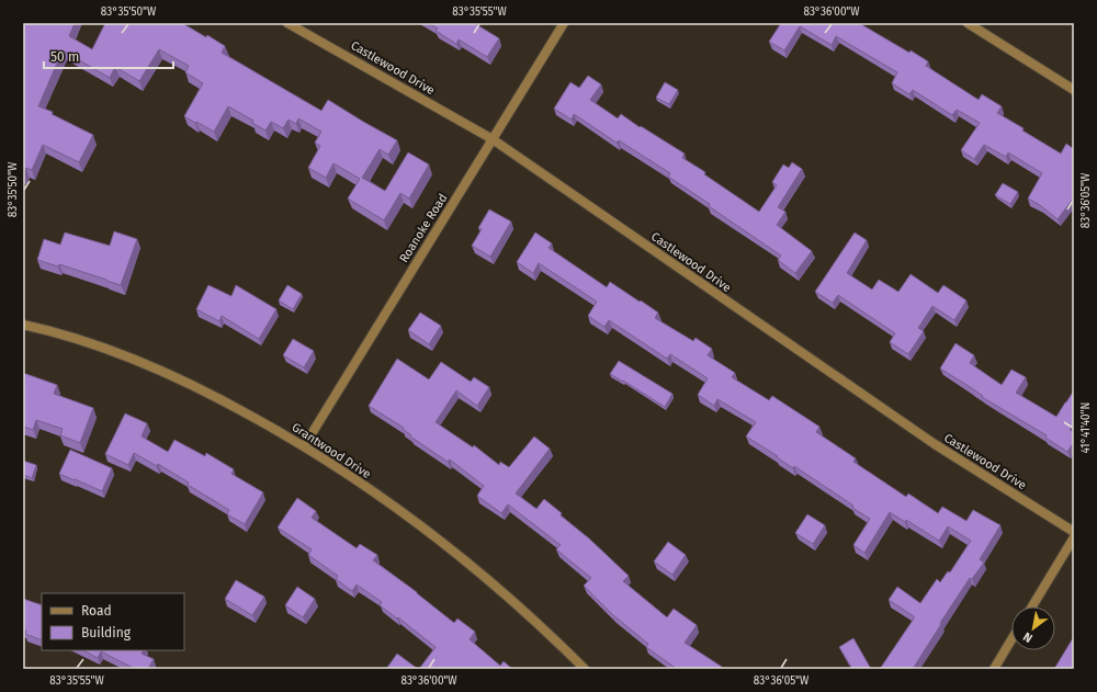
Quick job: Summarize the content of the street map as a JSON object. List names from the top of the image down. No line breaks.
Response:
{"streets":{"street":["Castlewood Drive","Roanoke Road","Grantwood Drive"]},"crossings":[["Castlewood Drive","Roanoke Road"],["Roanoke Road","Grantwood Drive"]],"legend":["Road","Building"],"scale_bar":"50 m","north":"bottom left","coordinates":["83°35'50\"W","83°35'55\"W","83°36'00\"W","83°36'05\"W","41°41'40\"N"]}
